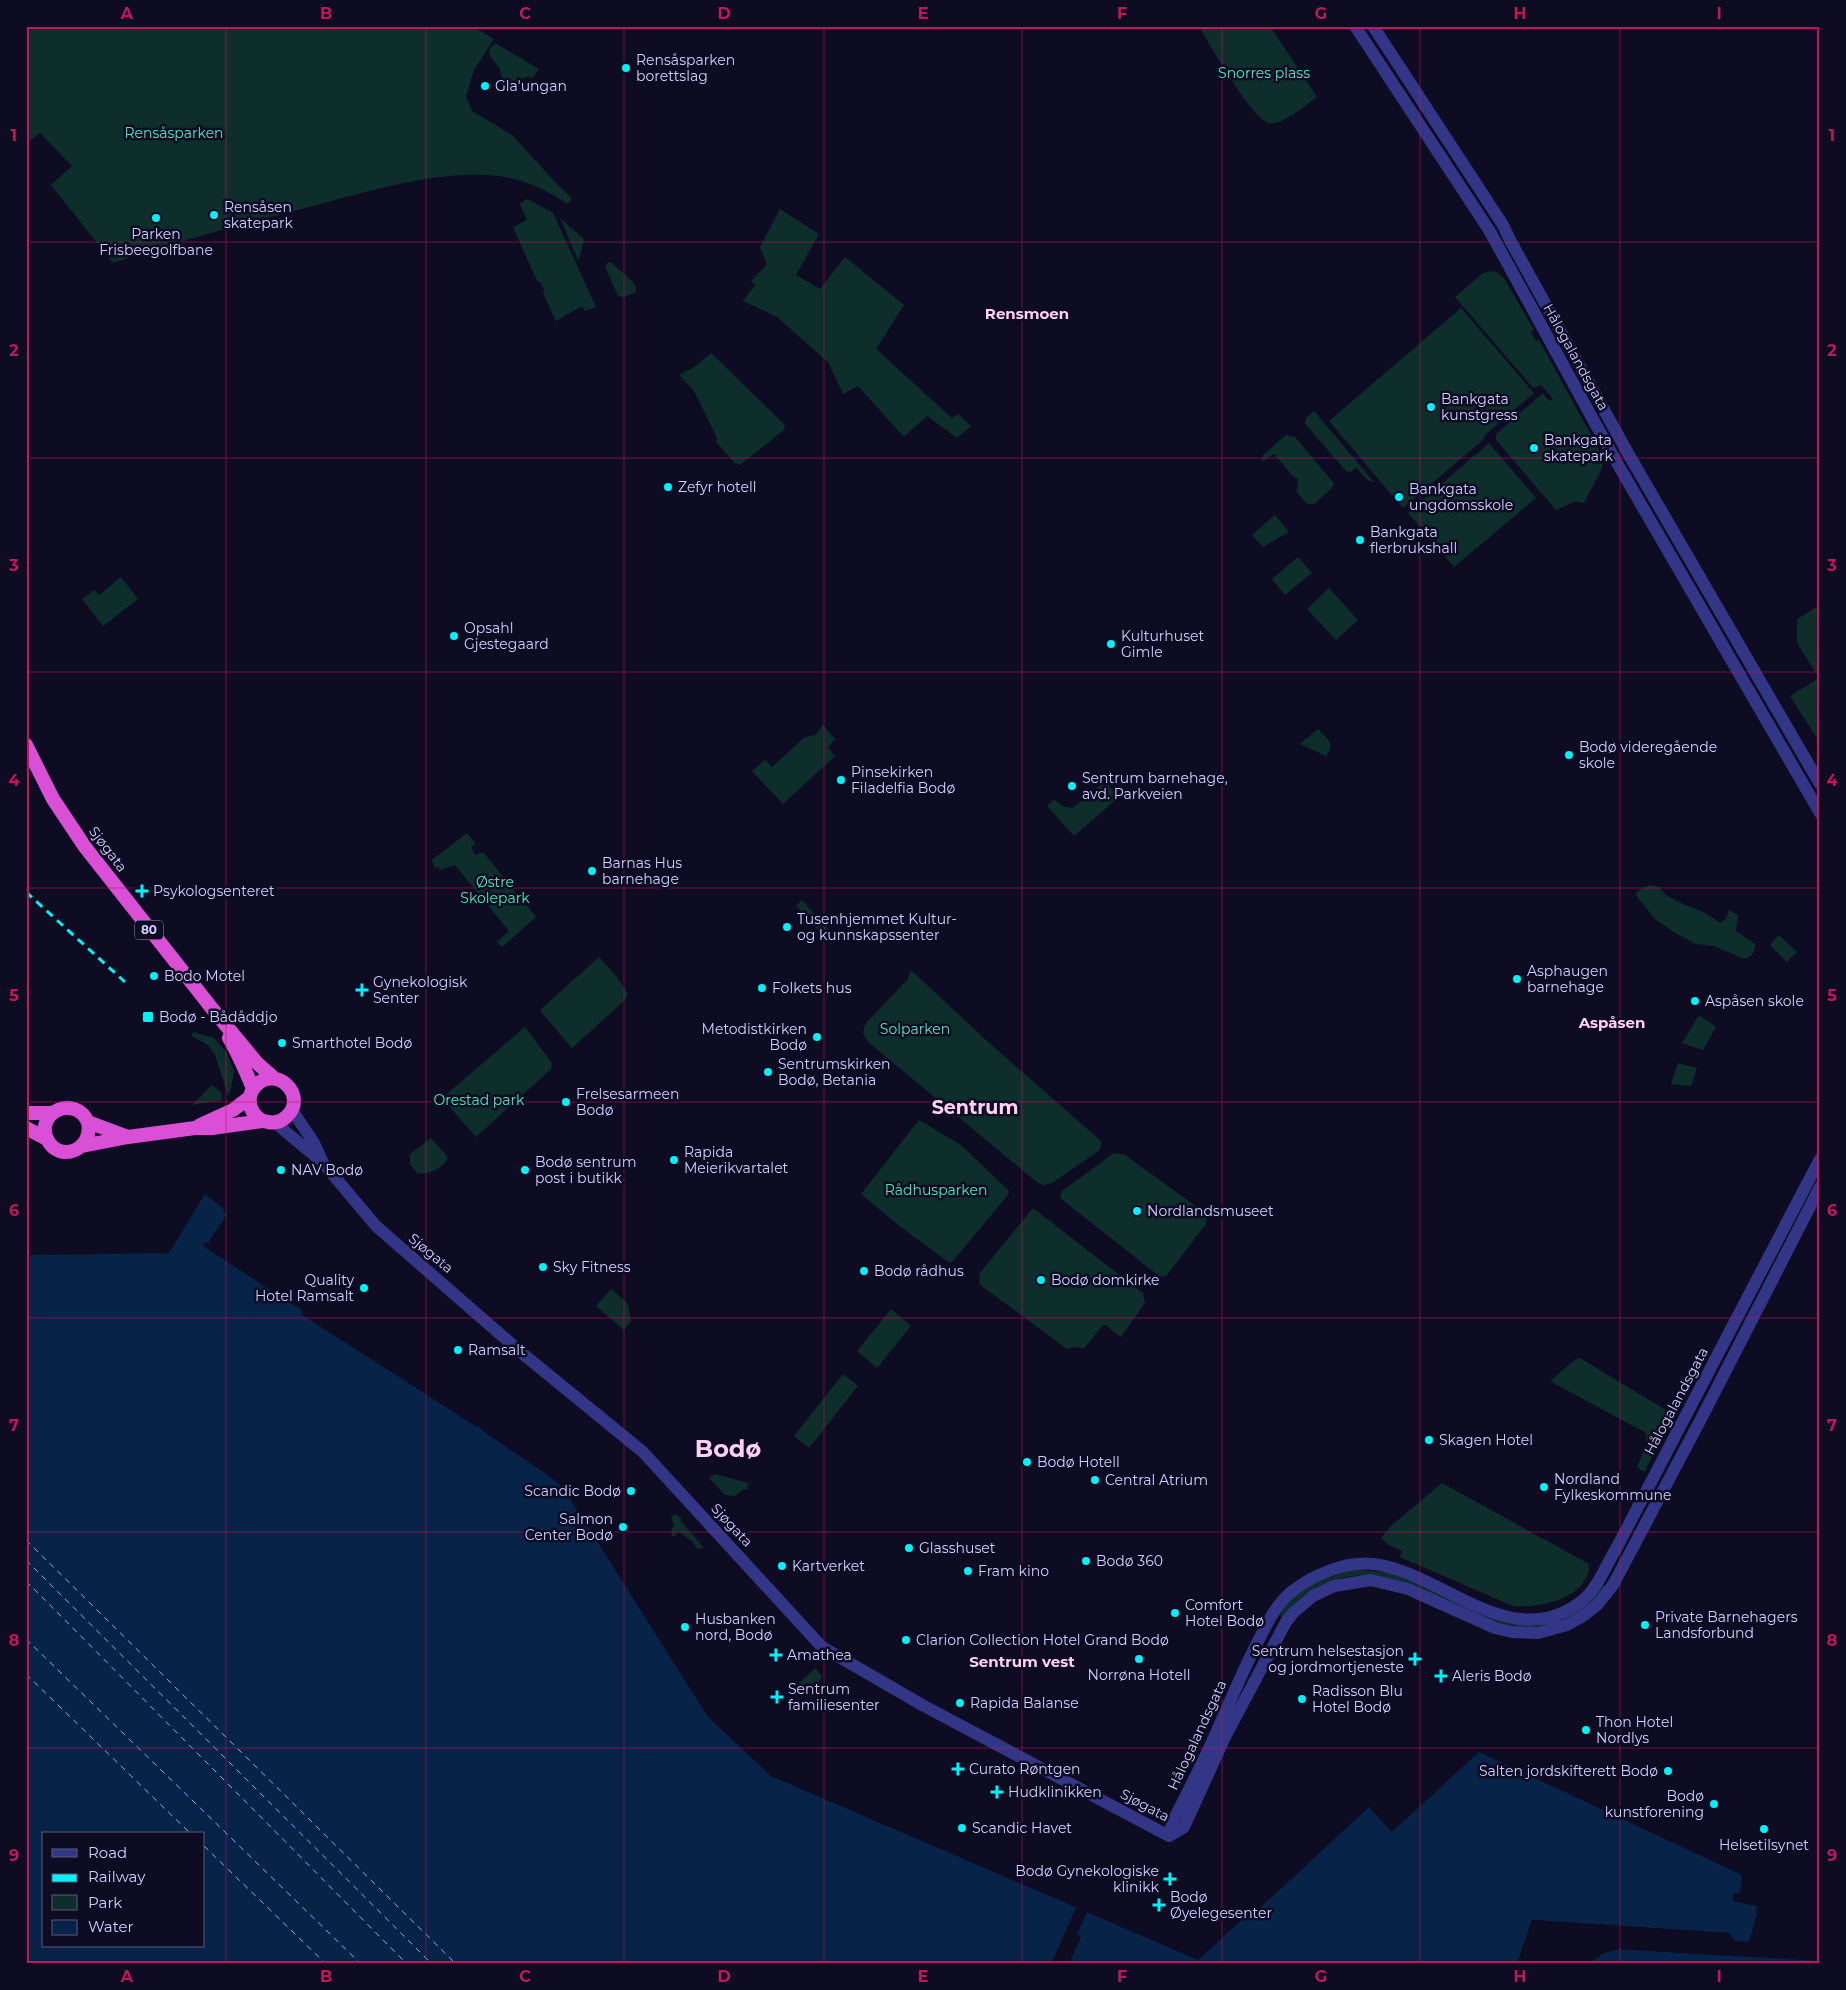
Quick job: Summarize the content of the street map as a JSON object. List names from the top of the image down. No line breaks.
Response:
{"streets":{"highway":["Sjøgata","80"],"street":["Hålogalandsgata"]},"crossings":[["Hålogalandsgata","Sjøgata"]],"districts":["Rensmoen","Aspåsen","Sentrum","Bodø","Sentrum vest"],"parks":["Snorres plass","Rensåsparken","Østre Skolepark","Solparken","Orestad park","Rådhusparken"],"places":{"other":["Rensåsparken borettslag","Gla'ungan","Rensåsen skatepark","Parken Frisbeegolfbane","Bankgata kunstgress","Bankgata skatepark","Zefyr hotell","Bankgata ungdomsskole","Bankgata flerbrukshall","Opsahl Gjestegaard","Kulturhuset Gimle","Bodø videregående skole","Pinsekirken Filadelfia Bodø","Sentrum barnehage, avd. Parkveien","Barnas Hus barnehage","Tusenhjemmet Kultur- og kunnskapssenter","Bodo Motel","Asphaugen barnehage","Folkets hus","Aspåsen skole","Metodistkirken Bodø","Smarthotel Bodø","Sentrumskirken Bodø, Betania","Frelsesarmeen Bodø","Rapida Meierikvartalet","NAV Bodø","Bodø sentrum post i butikk","Nordlandsmuseet","Sky Fitness","Bodø rådhus","Bodø domkirke","Quality Hotel Ramsalt","Ramsalt","Skagen Hotel","Bodø Hotell","Central Atrium","Nordland Fylkeskommune","Scandic Bodø","Salmon Center Bodø","Glasshuset","Bodø 360","Kartverket","Fram kino","Comfort Hotel Bodø","Private Barnehagers Landsforbund","Husbanken nord, Bodø","Clarion Collection Hotel Grand Bodø","Norrøna Hotell","Radisson Blu Hotel Bodø","Rapida Balanse","Thon Hotel Nordlys","Salten jordskifterett Bodø","Bodø kunstforening","Scandic Havet","Helsetilsynet"],"health":["Psykologsenteret","Gynekologisk Senter","Amathea","Sentrum helsestasjon og jordmortjeneste","Aleris Bodø","Sentrum familiesenter","Curato Røntgen","Hudklinikken","Bodø Gynekologiske klinikk","Bodø Øyelegesenter"],"transit":["Bodø - Bådåddjo"]},"legend":["Road","Railway","Park","Water"],"grid":{"columns":["A","B","C","D","E","F","G","H","I"],"rows":["1","2","3","4","5","6","7","8","9"]}}
